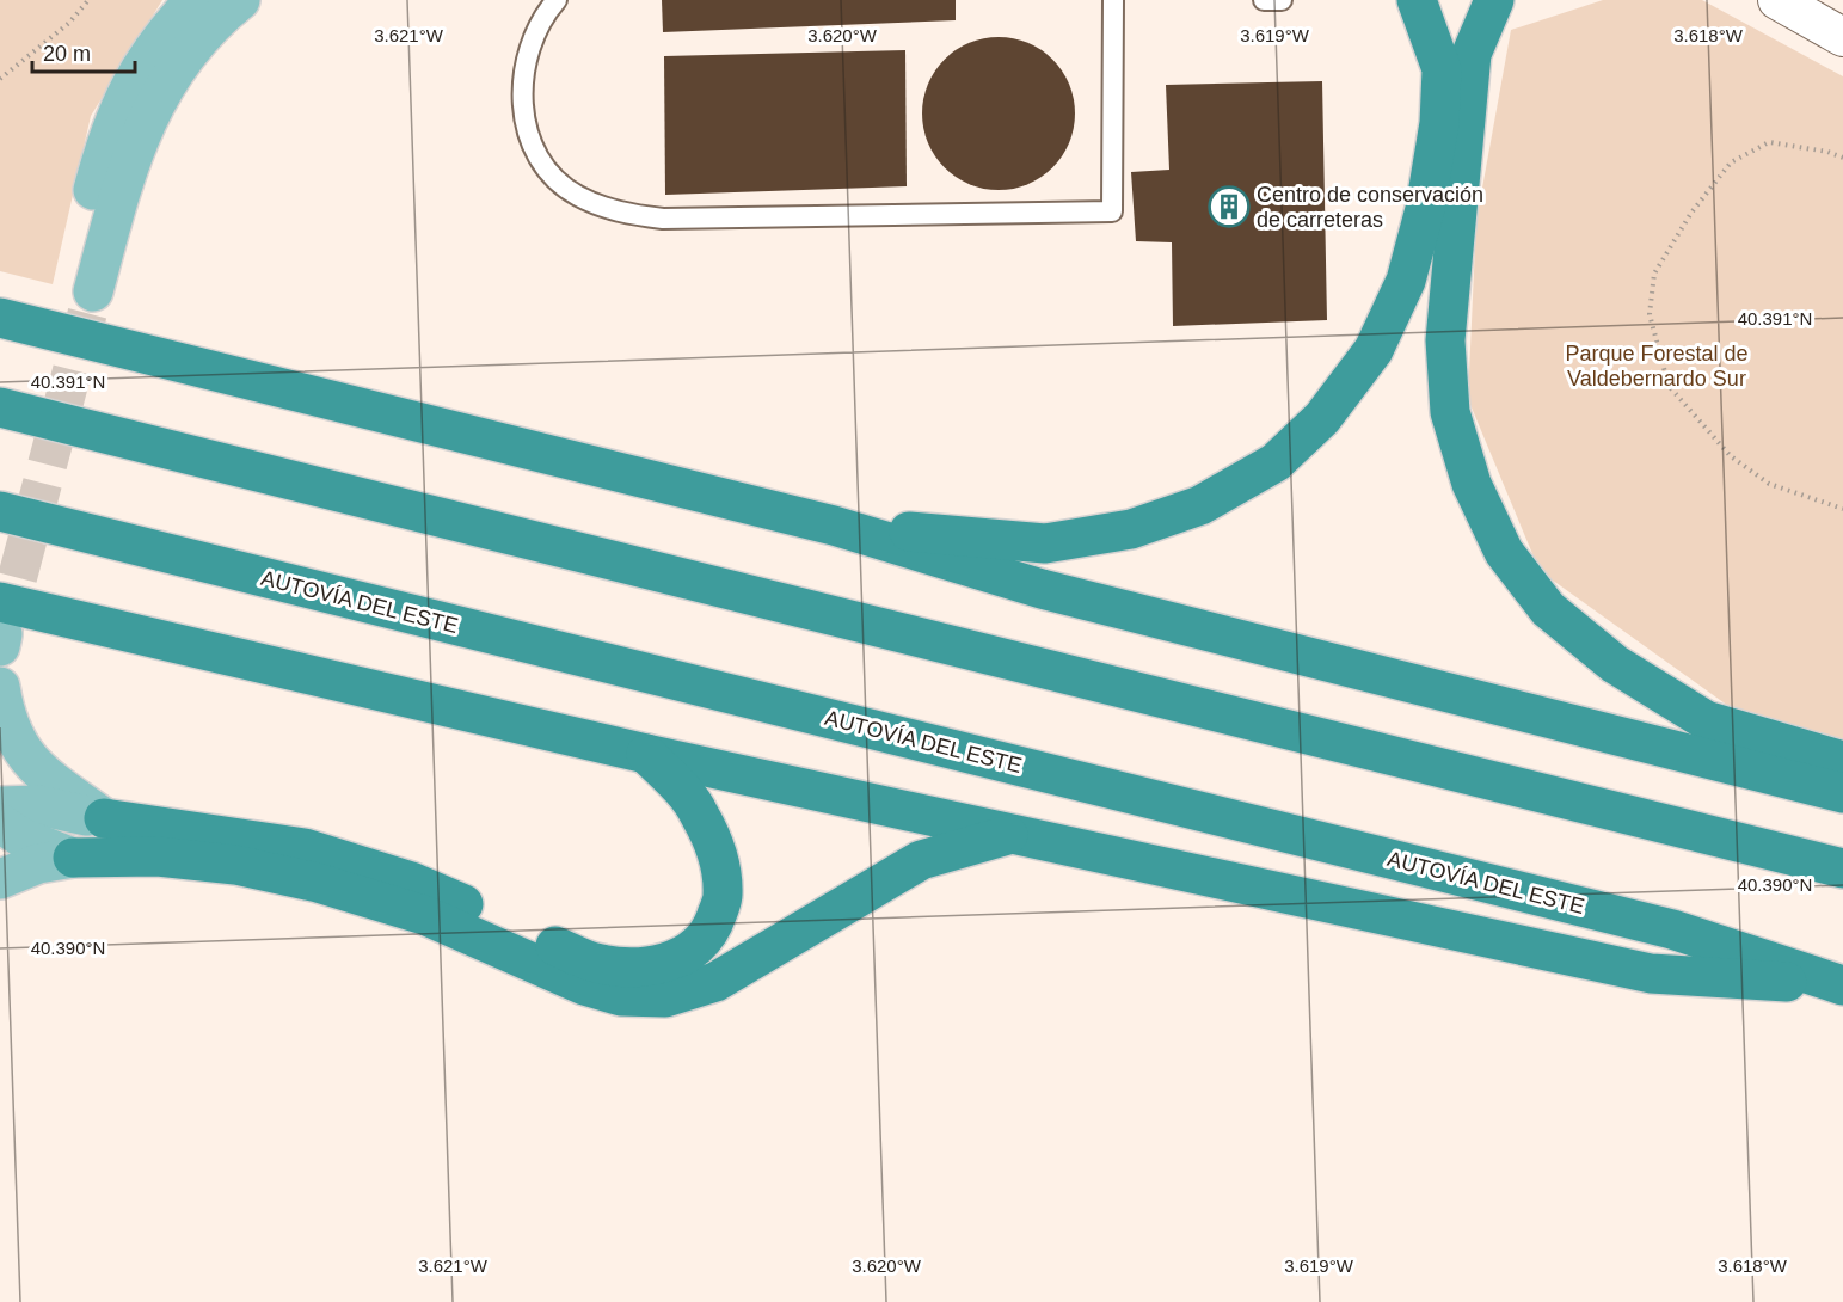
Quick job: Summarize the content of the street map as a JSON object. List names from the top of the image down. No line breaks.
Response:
{"streets":{"highway":["AUTOVÍA DEL ESTE"]},"parks":["Parque Forestal de Valdebernardo Sur"],"places":{"building":["Centro de conservación de carreteras"]},"scale_bar":"20 m","coordinates":["3.621°W","3.620°W","3.619°W","3.618°W","40.391°N","40.390°N"]}
